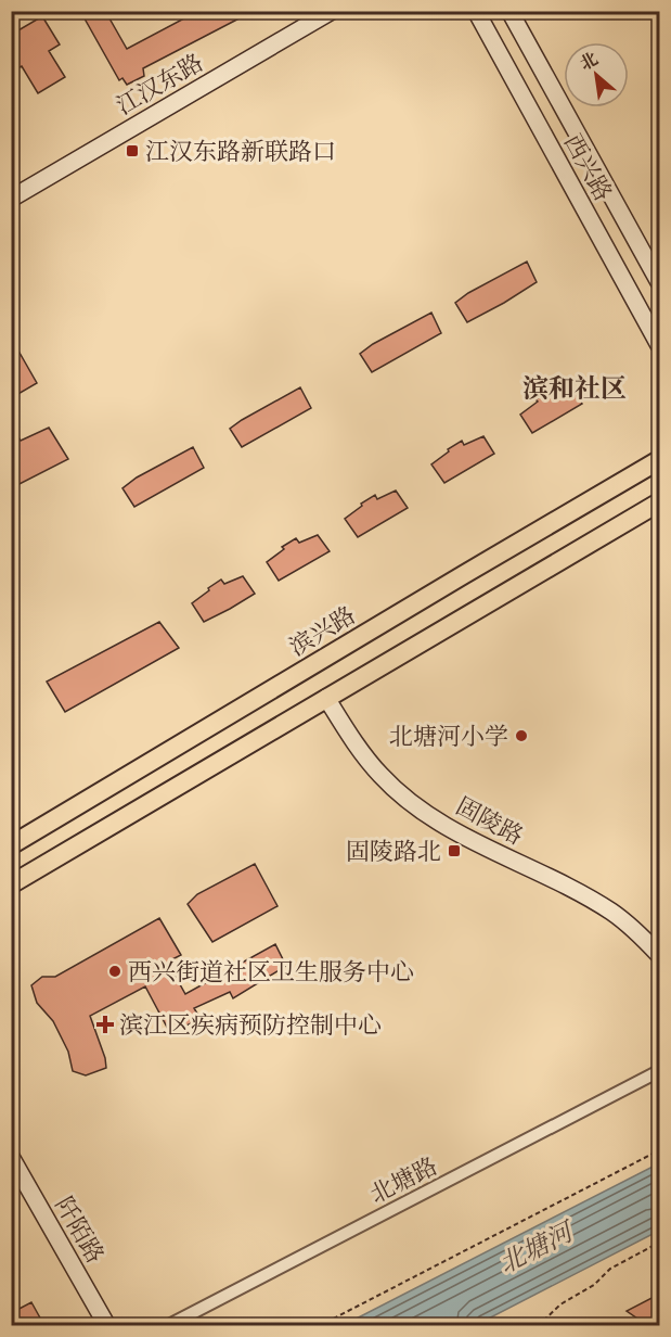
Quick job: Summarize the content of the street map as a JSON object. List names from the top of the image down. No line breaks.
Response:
{"streets":{"main road":["滨兴路"],"street":["江汉东路","西兴路","固陵路","北塘路","阡陌路"]},"districts":["滨和社区"],"water":["北塘河"],"places":{"transit":["江汉东路新联路口","固陵路北"],"other":["北塘河小学","西兴街道社区卫生服务中心"],"health":["滨江区疾病预防控制中心"]},"north":"top left"}
